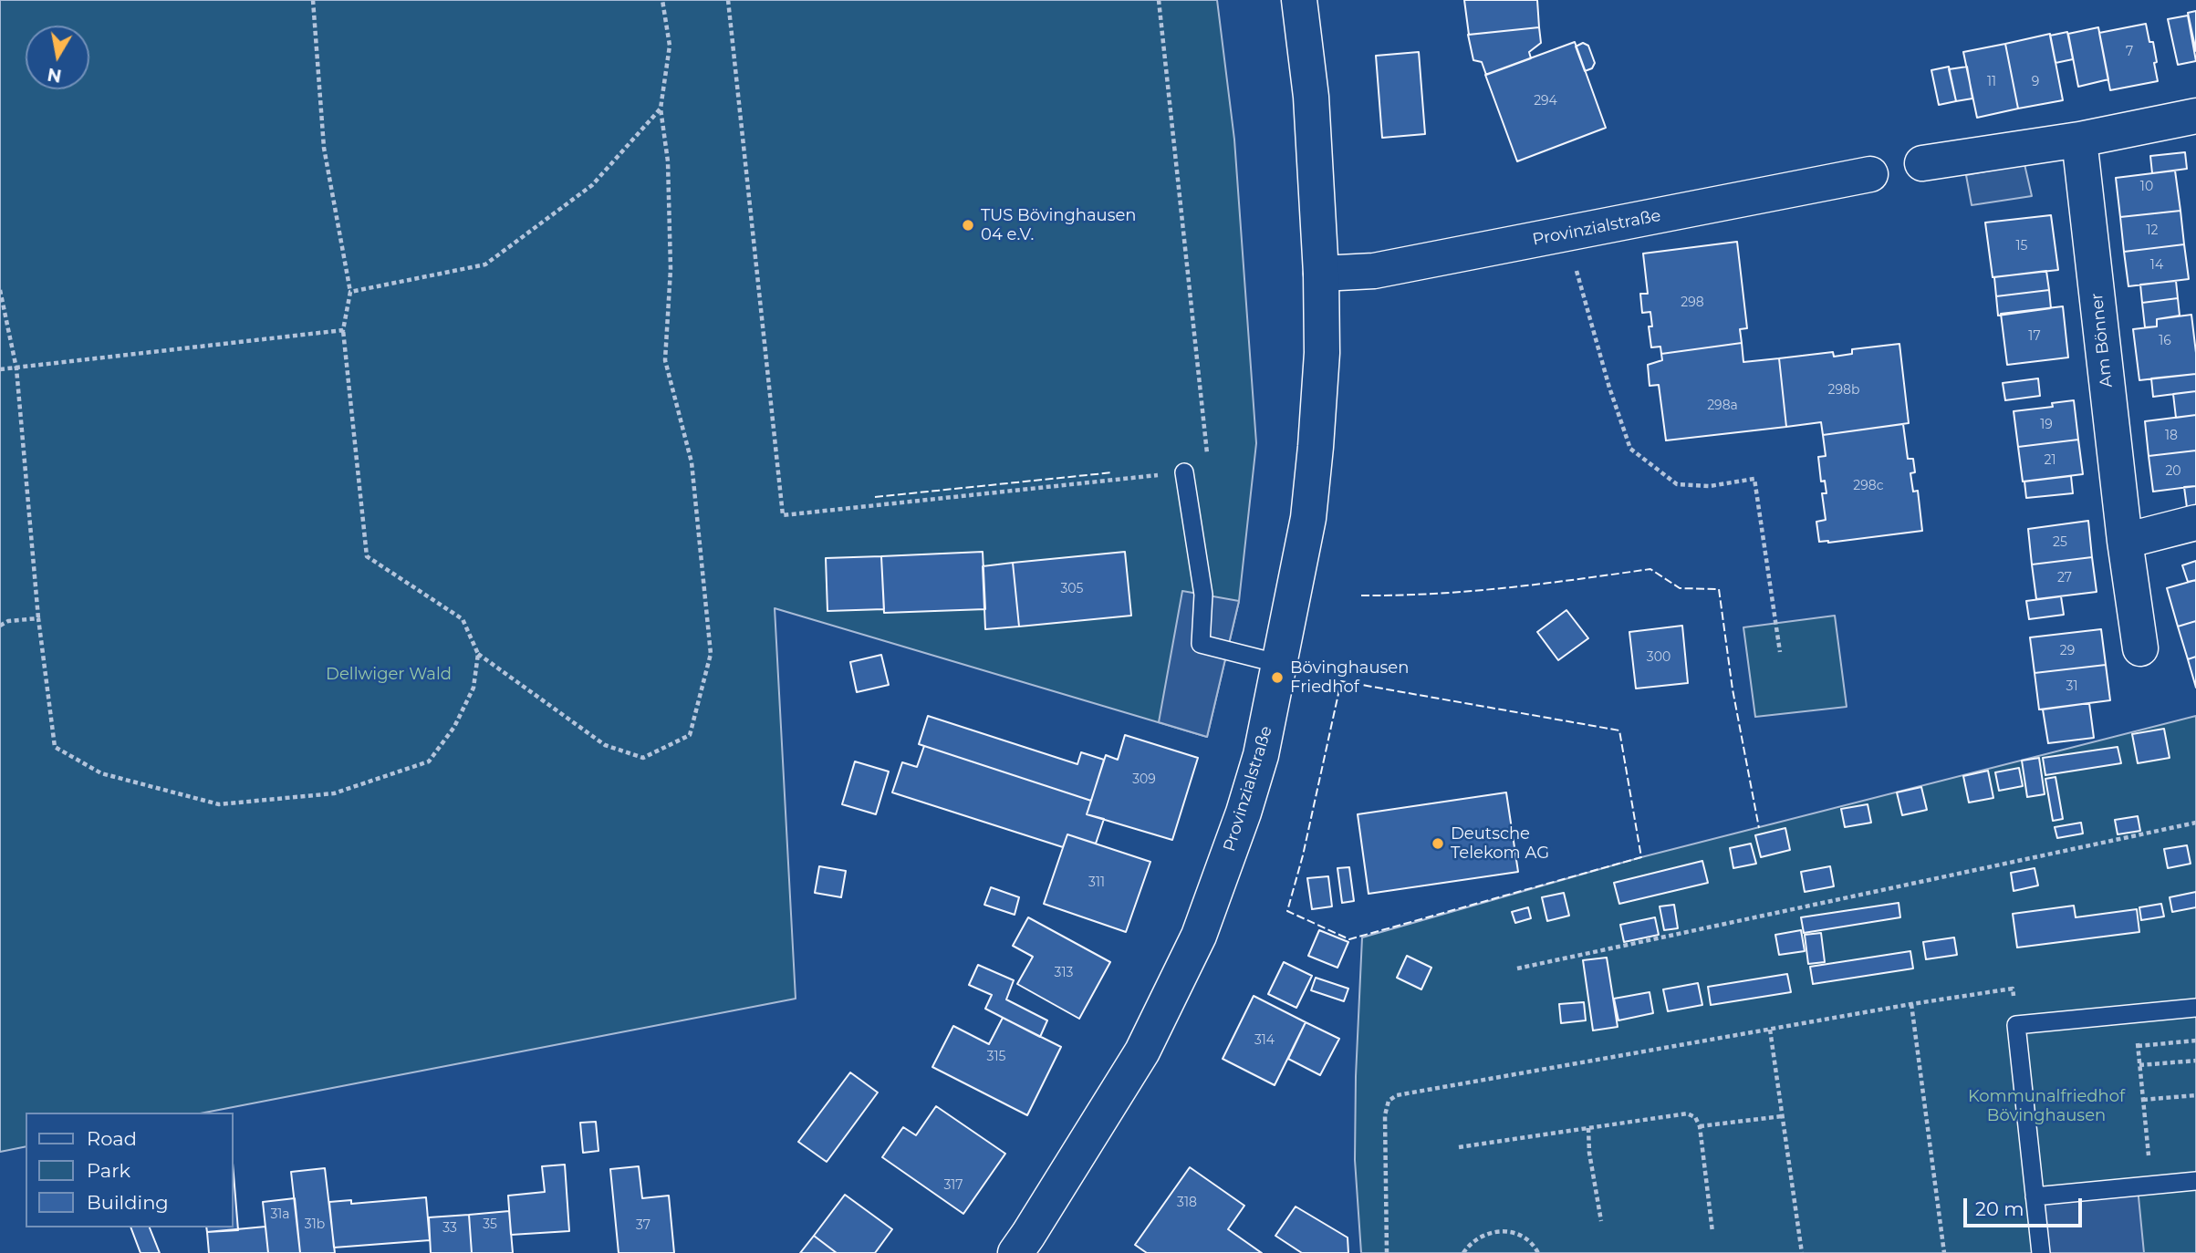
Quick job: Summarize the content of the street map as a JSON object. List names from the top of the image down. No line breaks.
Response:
{"streets":{"street":["Provinzialstraße","Am Bönner"]},"parks":["Dellwiger Wald","Kommunalfriedhof Bövinghausen"],"places":["TUS Bövinghausen 04 e.V.","Bövinghausen Friedhof","Deutsche Telekom AG"],"house_numbers":["7","11","9","294","10","12","15","14","298","17","16","298b","298a","19","18","21","20","298c","25","27","305","29","300","31","309","311","313","314","315","317","318","31a","31b","35","37","33"],"legend":["Road","Park","Building"],"scale_bar":"20 m","north":"bottom"}
